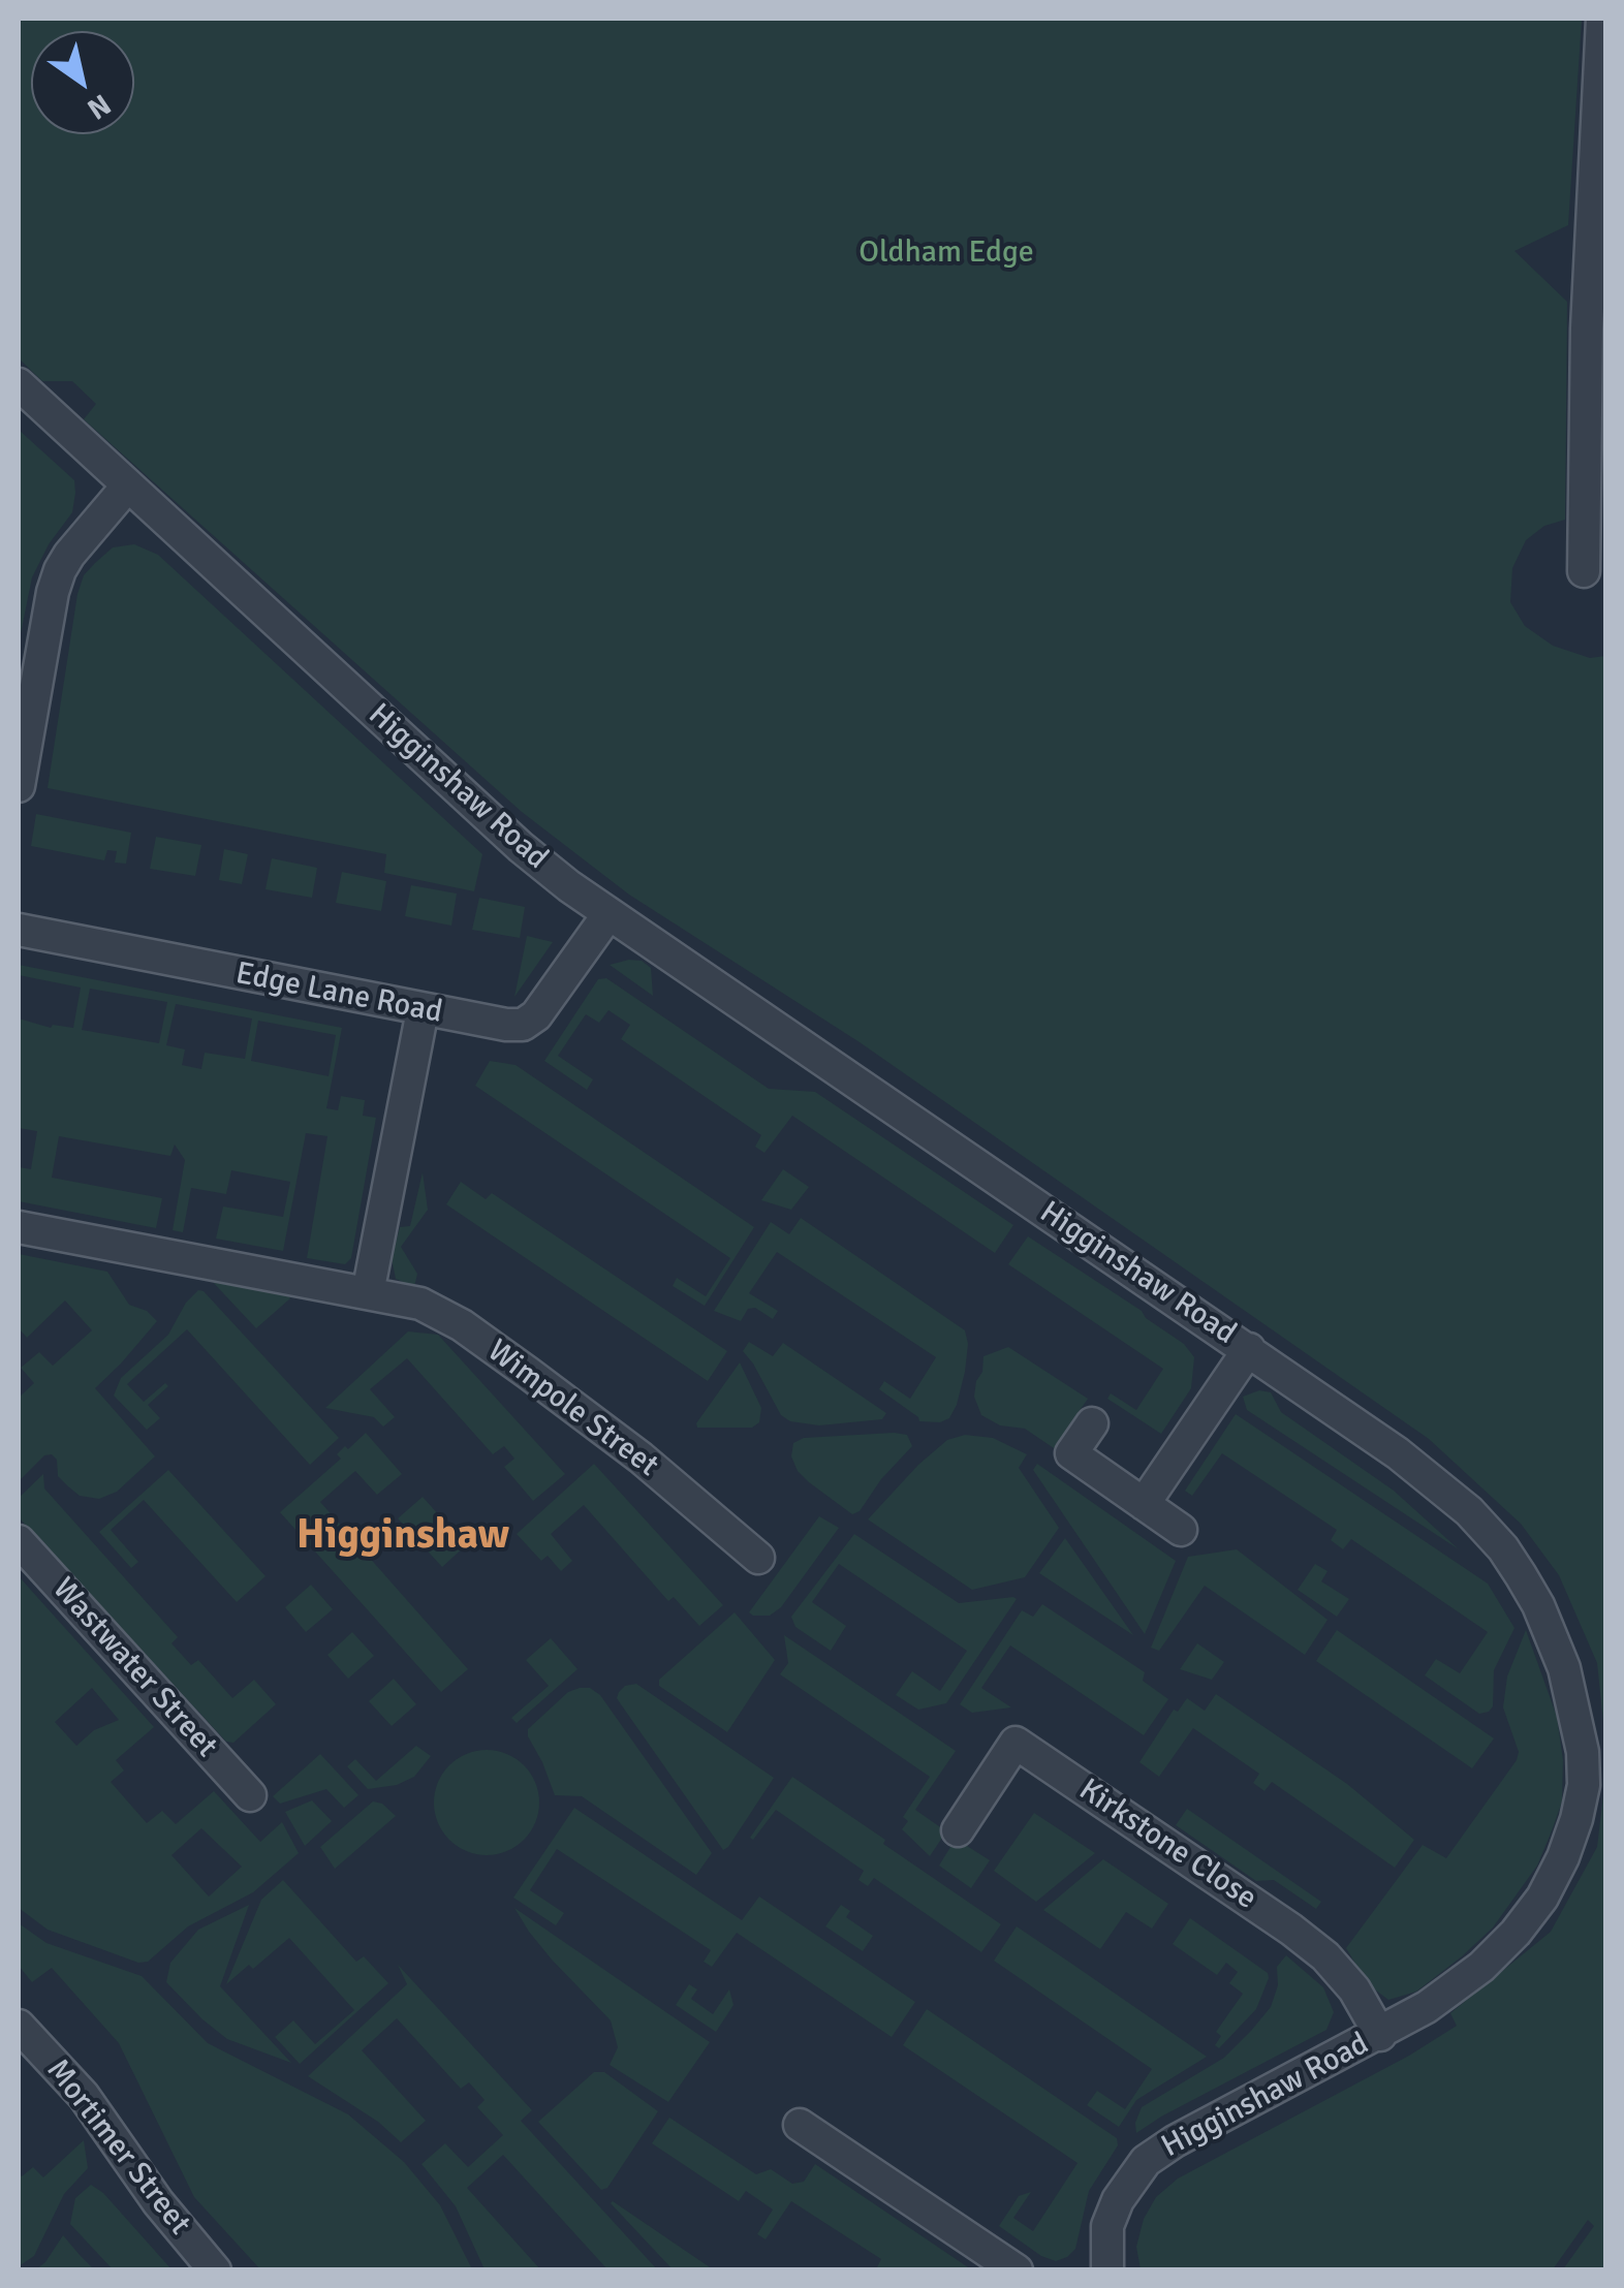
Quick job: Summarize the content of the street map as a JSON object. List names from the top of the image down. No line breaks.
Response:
{"streets":{"street":["Higginshaw Road","Edge Lane Road","Wimpole Street","Wastwater Street","Kirkstone Close","Mortimer Street"]},"crossings":[["Higginshaw Road","Edge Lane Road"],["Higginshaw Road","Kirkstone Close"]],"districts":["Higginshaw"],"parks":["Oldham Edge"],"north":"bottom right"}
